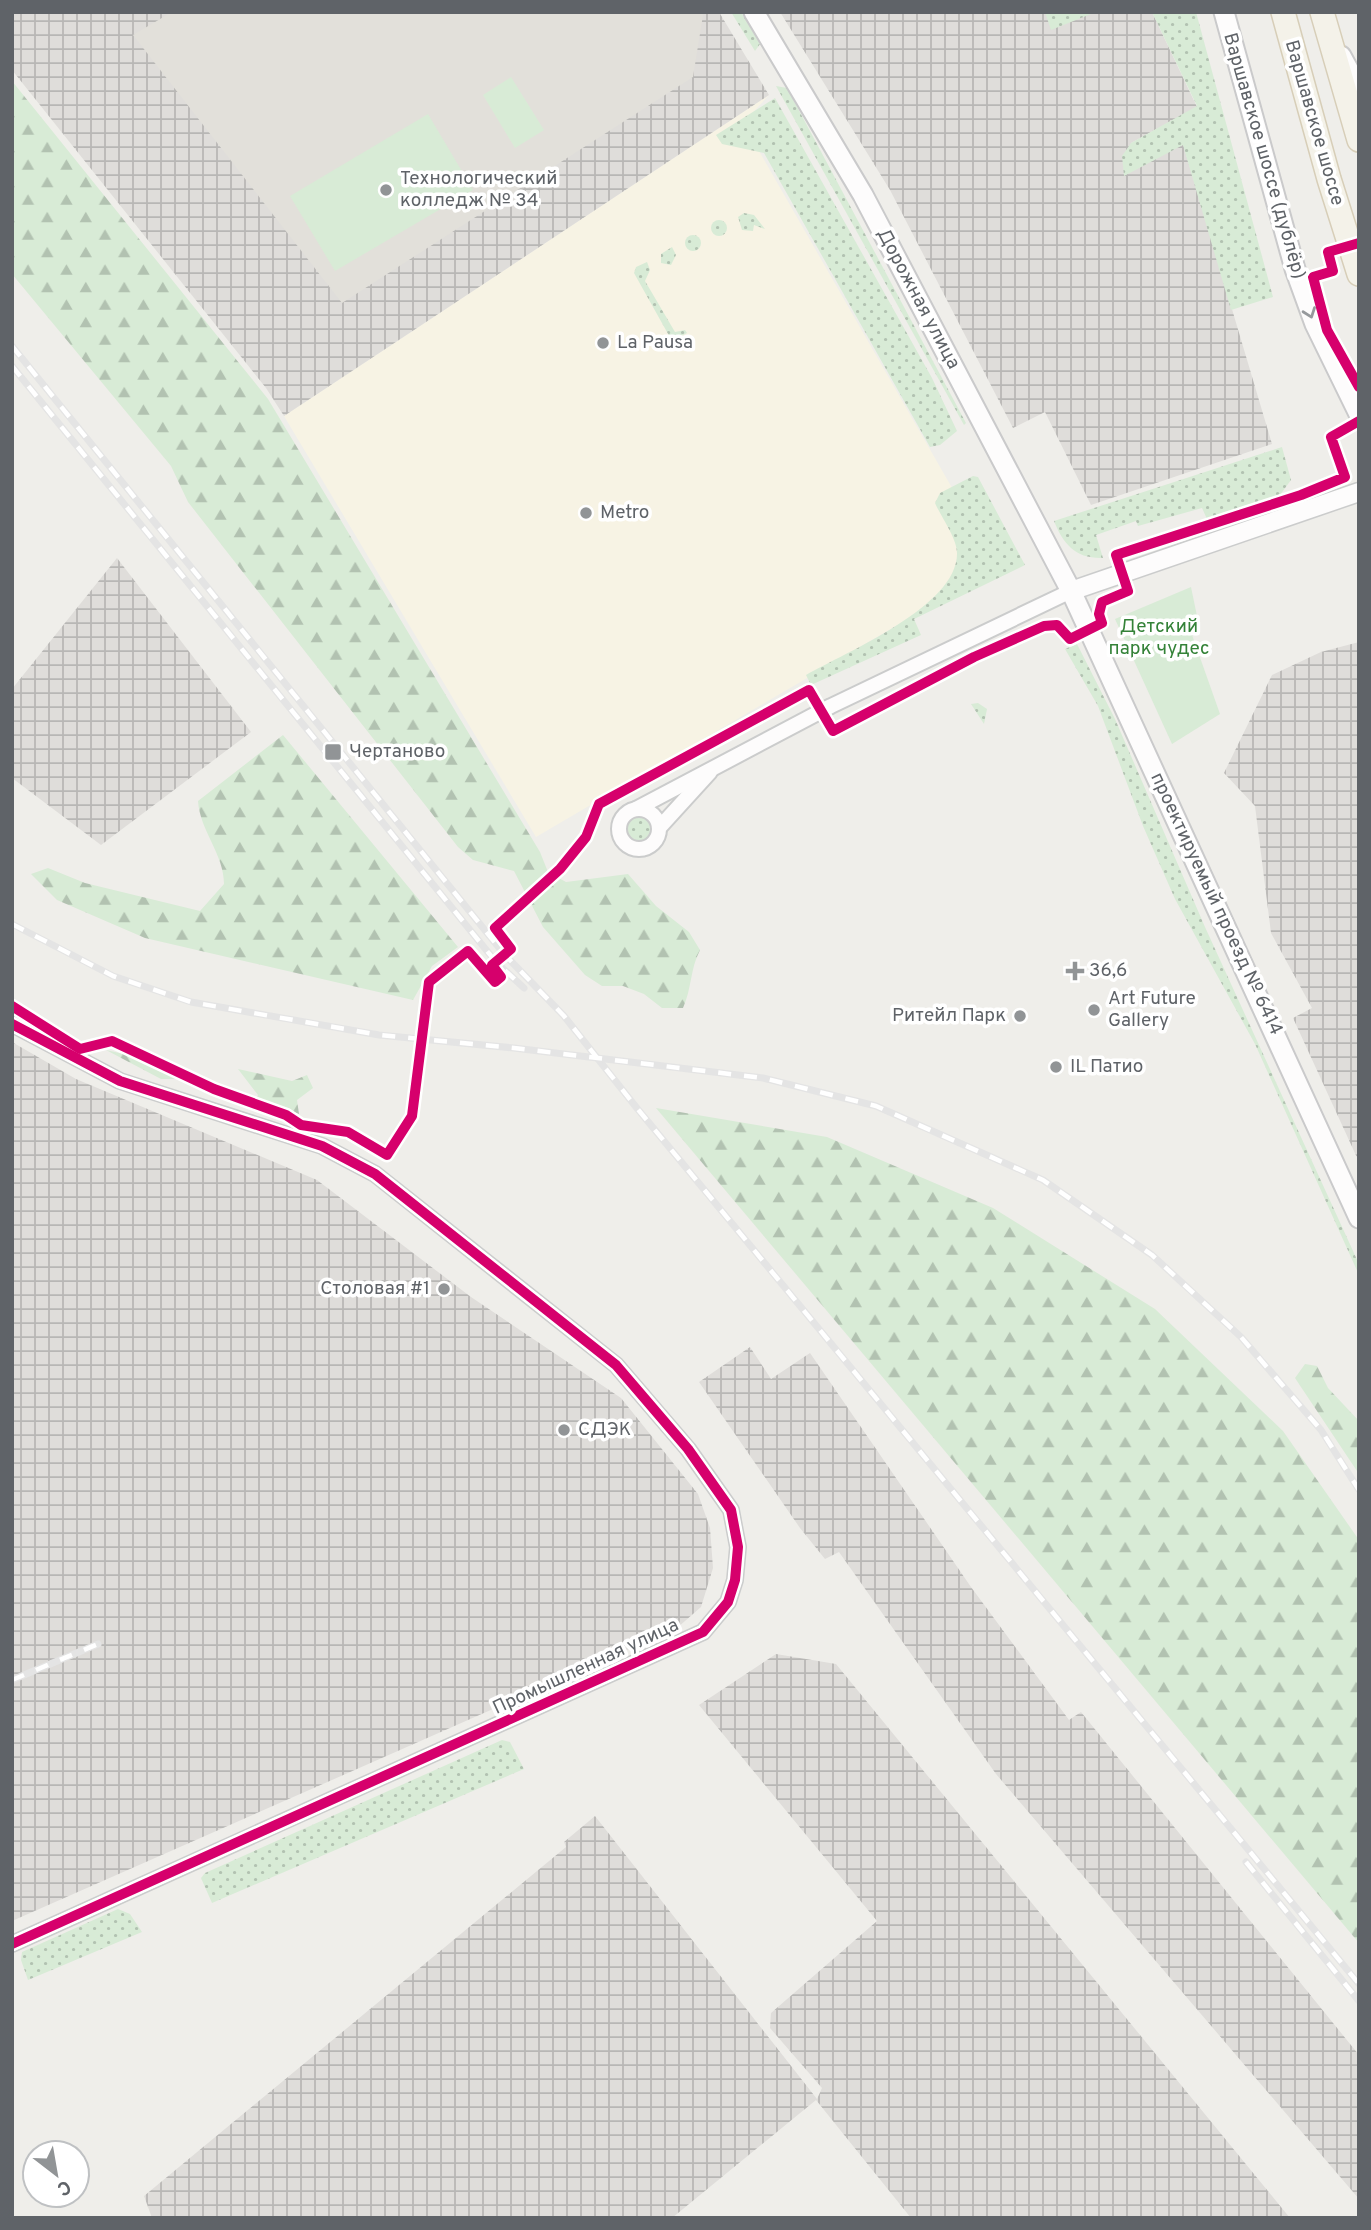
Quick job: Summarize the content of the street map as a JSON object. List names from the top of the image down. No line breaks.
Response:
{"streets":{"main road":["Варшавское шоссе","Варшавское шоссе (дублёр)","Дорожная улица","проектируемый проезд № 6414"],"street":["Промышленная улица"]},"crossings":[["Дорожная улица","проектируемый проезд № 6414"]],"one_way":["Варшавское шоссе (дублёр)"],"parks":["Детский парк чудес"],"places":{"other":["Технологический колледж № 34","La Pausa","Metro","Art Future Gallery","Ритейл Парк","IL Патио","Столовая #1","СДЭК"],"transit":["Чертаново"],"health":["36,6"]},"north":"bottom right"}
